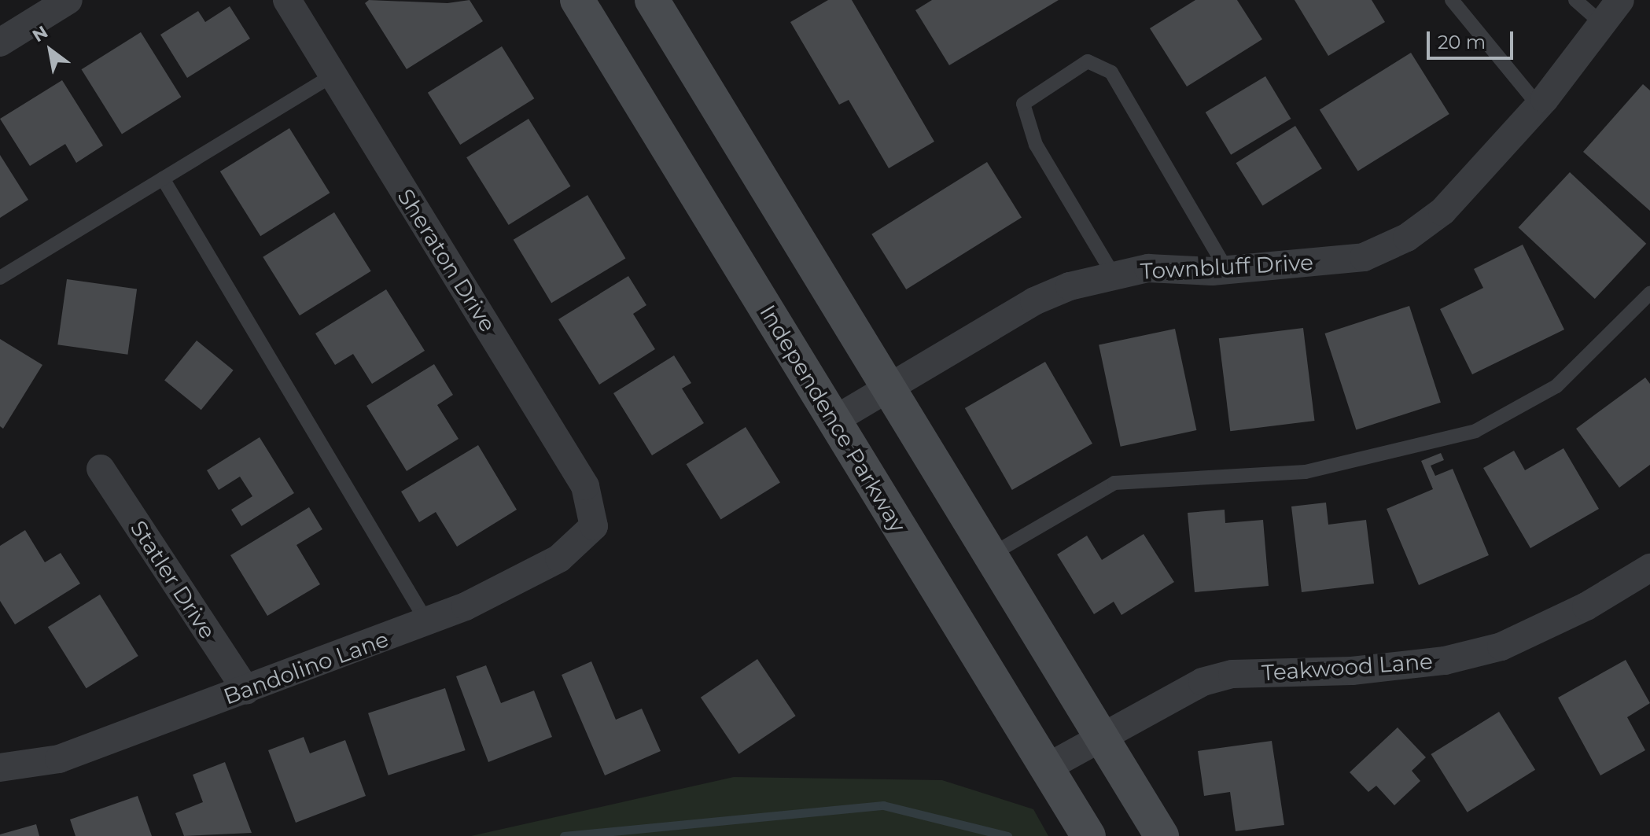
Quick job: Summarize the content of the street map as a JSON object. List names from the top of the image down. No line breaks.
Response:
{"streets":{"main road":["Independence Parkway"],"street":["Sheraton Drive","Townbluff Drive","Statler Drive","Teakwood Lane","Bandolino Lane"]},"crossings":[["Sheraton Drive","Bandolino Lane"],["Townbluff Drive","Independence Parkway"],["Independence Parkway","Teakwood Lane"],["Statler Drive","Bandolino Lane"]],"scale_bar":"20 m","north":"top left"}
